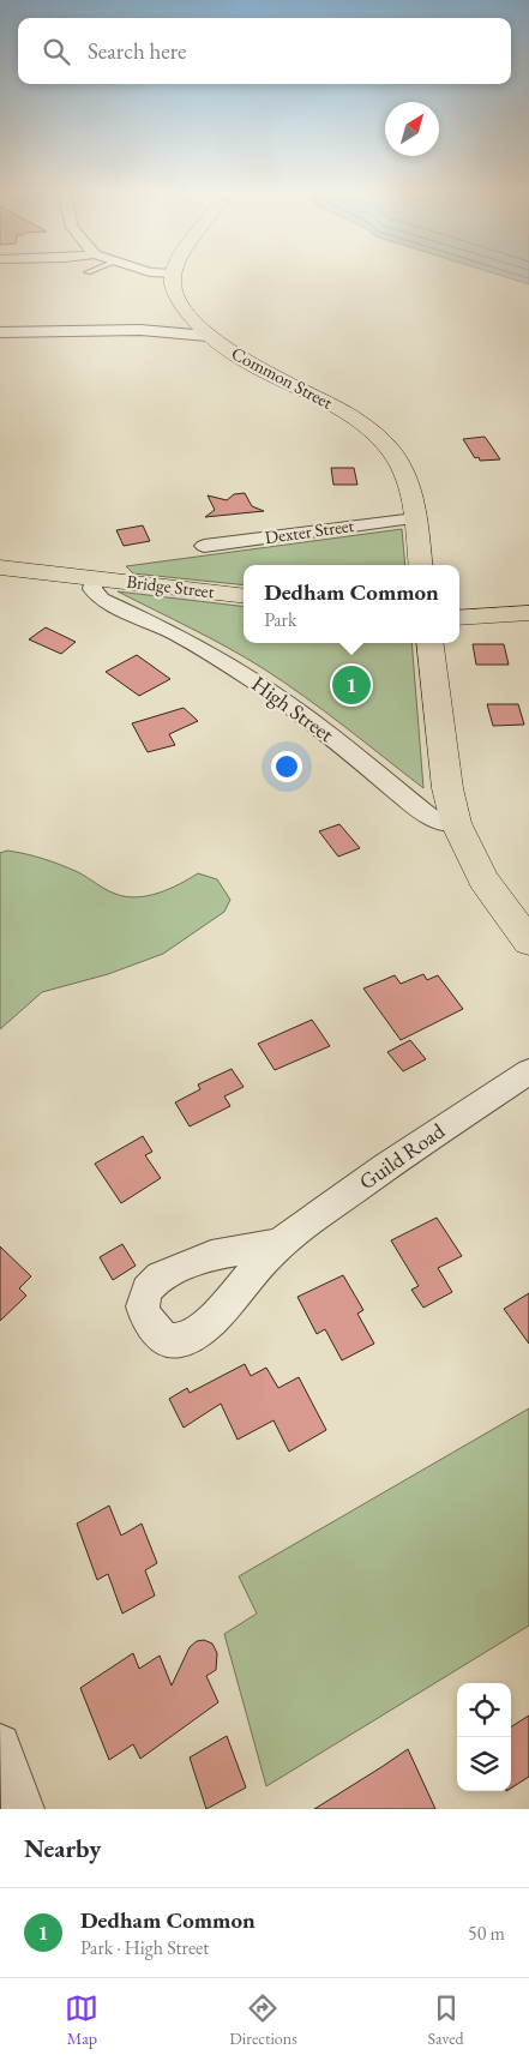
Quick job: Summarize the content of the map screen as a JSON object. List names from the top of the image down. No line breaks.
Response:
{"streets":{"main road":["Common Street","Bridge Street"],"street":["Dexter Street","High Street","Guild Road"]},"crossings":[["Common Street","Dexter Street"],["Bridge Street","High Street"]],"north":"top right","page":{"search":"Search here","popup":["Dedham Common","Park"],"pins":"1","heading":"Nearby","list":[{"mark":"1","name":"Dedham Common","note":"Park · High Street","value":"50 m"}],"nav":["Map","Directions","Saved"]}}
